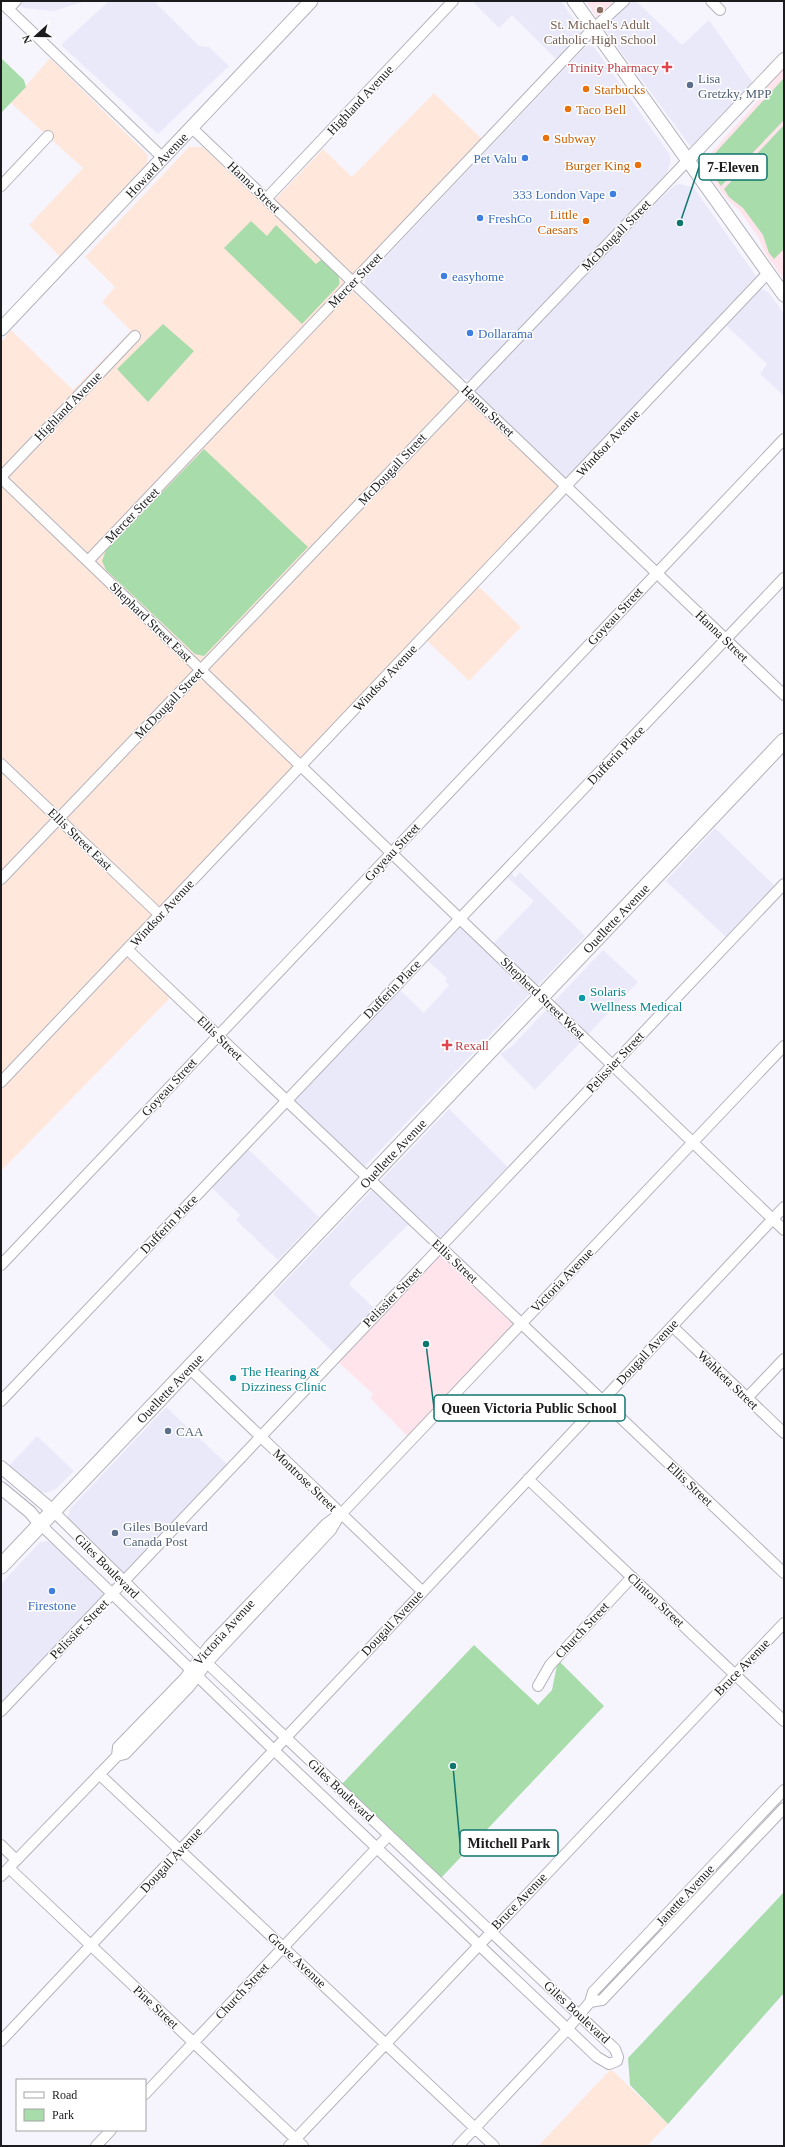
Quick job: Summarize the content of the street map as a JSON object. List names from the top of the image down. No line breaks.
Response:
{"streets":{"main road":["Howard Avenue","Ouellette Avenue"],"street":["Highland Avenue","Hanna Street","McDougall Street","Mercer Street","Windsor Avenue","Goyeau Street","Shephard Street East","Dufferin Place","Ellis Street East","Shepherd Street West","Ellis Street","Pelissier Street","Victoria Avenue","Dougall Avenue","Wahketa Street","Montrose Street","Giles Boulevard","Clinton Street","Church Street","Bruce Avenue","Janette Avenue","Grove Avenue","Pine Street"]},"crossings":[["Highland Avenue","Hanna Street"],["Highland Avenue","Shephard Street East"],["Howard Avenue","Hanna Street"],["Hanna Street","McDougall Street"],["Hanna Street","Mercer Street"],["Hanna Street","Windsor Avenue"],["Hanna Street","Goyeau Street"],["Hanna Street","Dufferin Place"],["McDougall Street","Shephard Street East"],["McDougall Street","Ellis Street East"],["Mercer Street","Shephard Street East"],["Windsor Avenue","Shephard Street East"],["Windsor Avenue","Ellis Street East"],["Windsor Avenue","Shepherd Street West"],["Windsor Avenue","Ellis Street"],["Goyeau Street","Shepherd Street West"],["Goyeau Street","Ellis Street"],["Shephard Street East","Shepherd Street West"],["Dufferin Place","Shepherd Street West"],["Dufferin Place","Ellis Street"],["Ouellette Avenue","Shepherd Street West"],["Ouellette Avenue","Ellis Street"],["Ouellette Avenue","Montrose Street"],["Ouellette Avenue","Giles Boulevard"],["Shepherd Street West","Pelissier Street"],["Shepherd Street West","Victoria Avenue"],["Shepherd Street West","Dougall Avenue"],["Ellis Street","Pelissier Street"],["Ellis Street","Victoria Avenue"],["Ellis Street","Dougall Avenue"],["Pelissier Street","Montrose Street"],["Pelissier Street","Giles Boulevard"],["Victoria Avenue","Montrose Street"],["Victoria Avenue","Giles Boulevard"],["Victoria Avenue","Grove Avenue"],["Victoria Avenue","Pine Street"],["Dougall Avenue","Wahketa Street"],["Dougall Avenue","Montrose Street"],["Dougall Avenue","Giles Boulevard"],["Dougall Avenue","Clinton Street"],["Dougall Avenue","Grove Avenue"],["Dougall Avenue","Pine Street"],["Giles Boulevard","Church Street"],["Giles Boulevard","Bruce Avenue"],["Giles Boulevard","Janette Avenue"],["Clinton Street","Church Street"],["Clinton Street","Bruce Avenue"],["Church Street","Grove Avenue"],["Church Street","Pine Street"],["Bruce Avenue","Grove Avenue"],["Bruce Avenue","Pine Street"],["Janette Avenue","Grove Avenue"]],"places":{"other":["St. Michael's Adult Catholic High School","Lisa Gretzky, MPP","Starbucks","Taco Bell","Subway","Pet Valu","Burger King","333 London Vape","FreshCo","Little Caesars","7-Eleven","easyhome","Dollarama","Solaris Wellness Medical","Queen Victoria Public School","The Hearing & Dizziness Clinic","CAA","Giles Boulevard Canada Post","Firestone","Mitchell Park"],"health":["Trinity Pharmacy","Rexall"]},"legend":["Road","Park"],"north":"left"}
